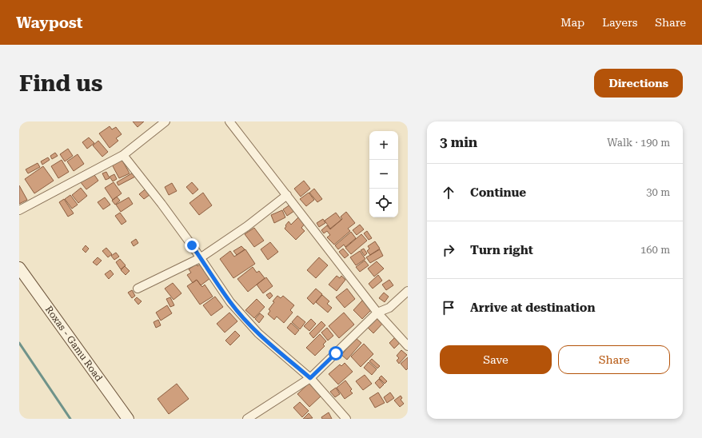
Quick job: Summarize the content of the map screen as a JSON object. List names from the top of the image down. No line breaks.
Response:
{"streets":{"main road":["Roxas - Gamu Road"]},"page":{"header":"Waypost","nav":["Map","Layers","Share"],"buttons":["Directions",["Save","Share"]],"title":"Find us","heading":["3 min","Walk · 190 m"],"map_buttons":["+","−"],"list":[["Continue","30 m"],["Turn right","160 m"],"Arrive at destination"]}}
